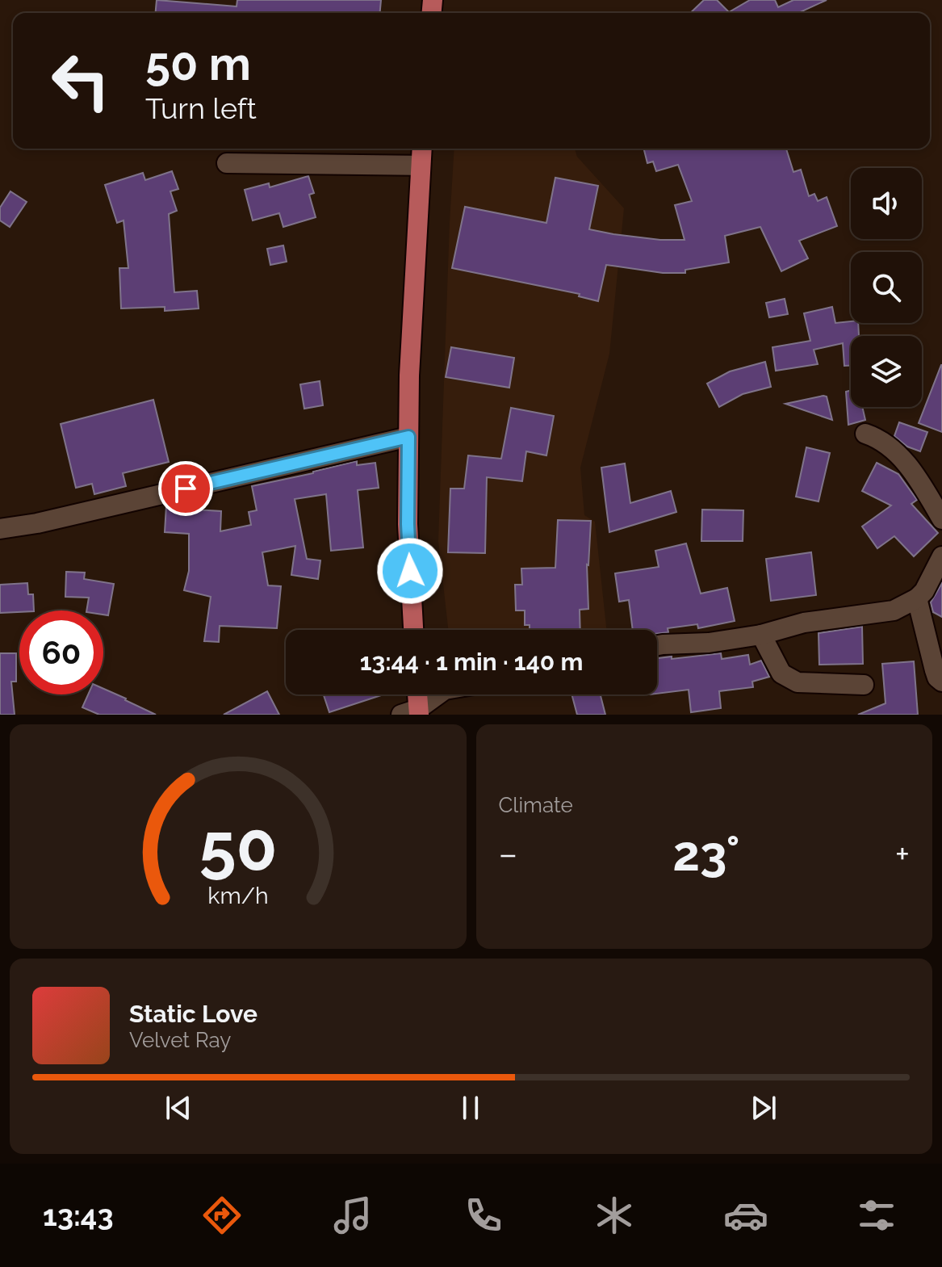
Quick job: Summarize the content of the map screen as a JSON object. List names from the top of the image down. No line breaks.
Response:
{"page":{"turn":["50 m","Turn left"],"limit":"60","trip":"13:44 · 1 min · 140 m","tile":"Climate","heat":["−","23°","+"],"song":["Static Love","Velvet Ray"],"tabs":"13:43","gauge":["50","km/h"]}}
